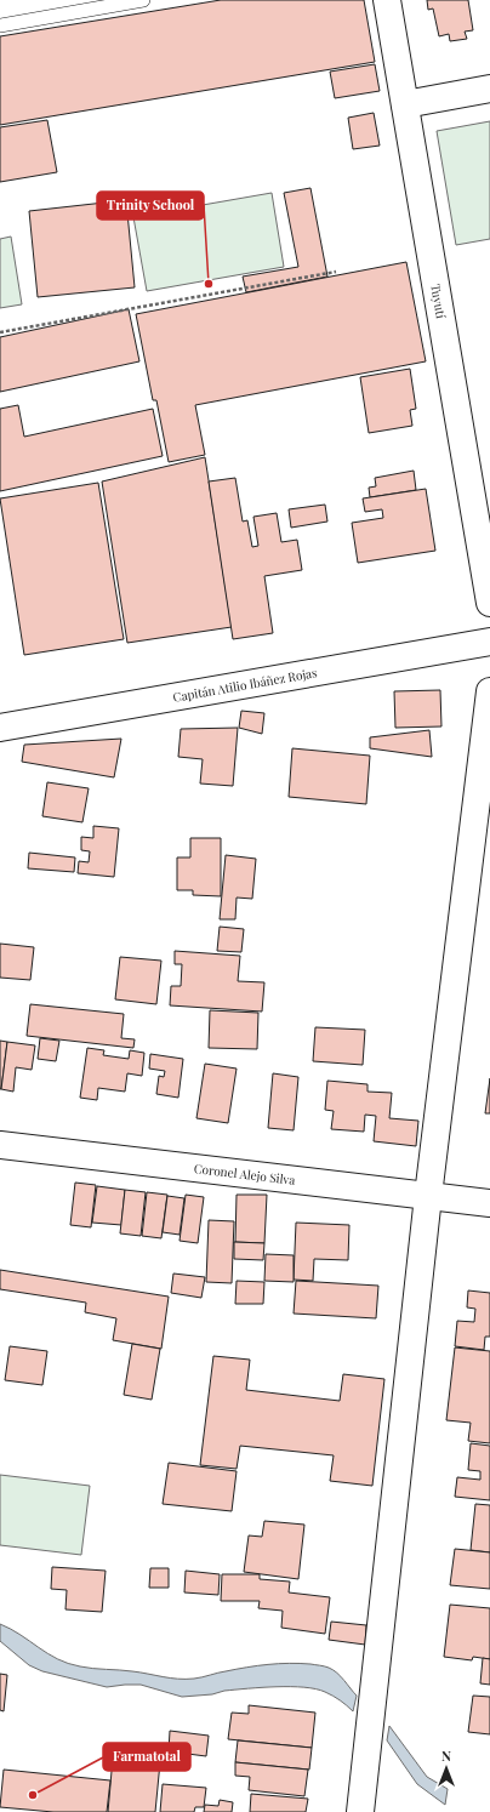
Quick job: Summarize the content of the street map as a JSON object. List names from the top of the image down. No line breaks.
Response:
{"streets":{"street":["Tuyutí","Capitán Atilio Ibáñez Rojas","Coronel Alejo Silva"]},"places":["Trinity School","Farmatotal"],"north":"top"}
